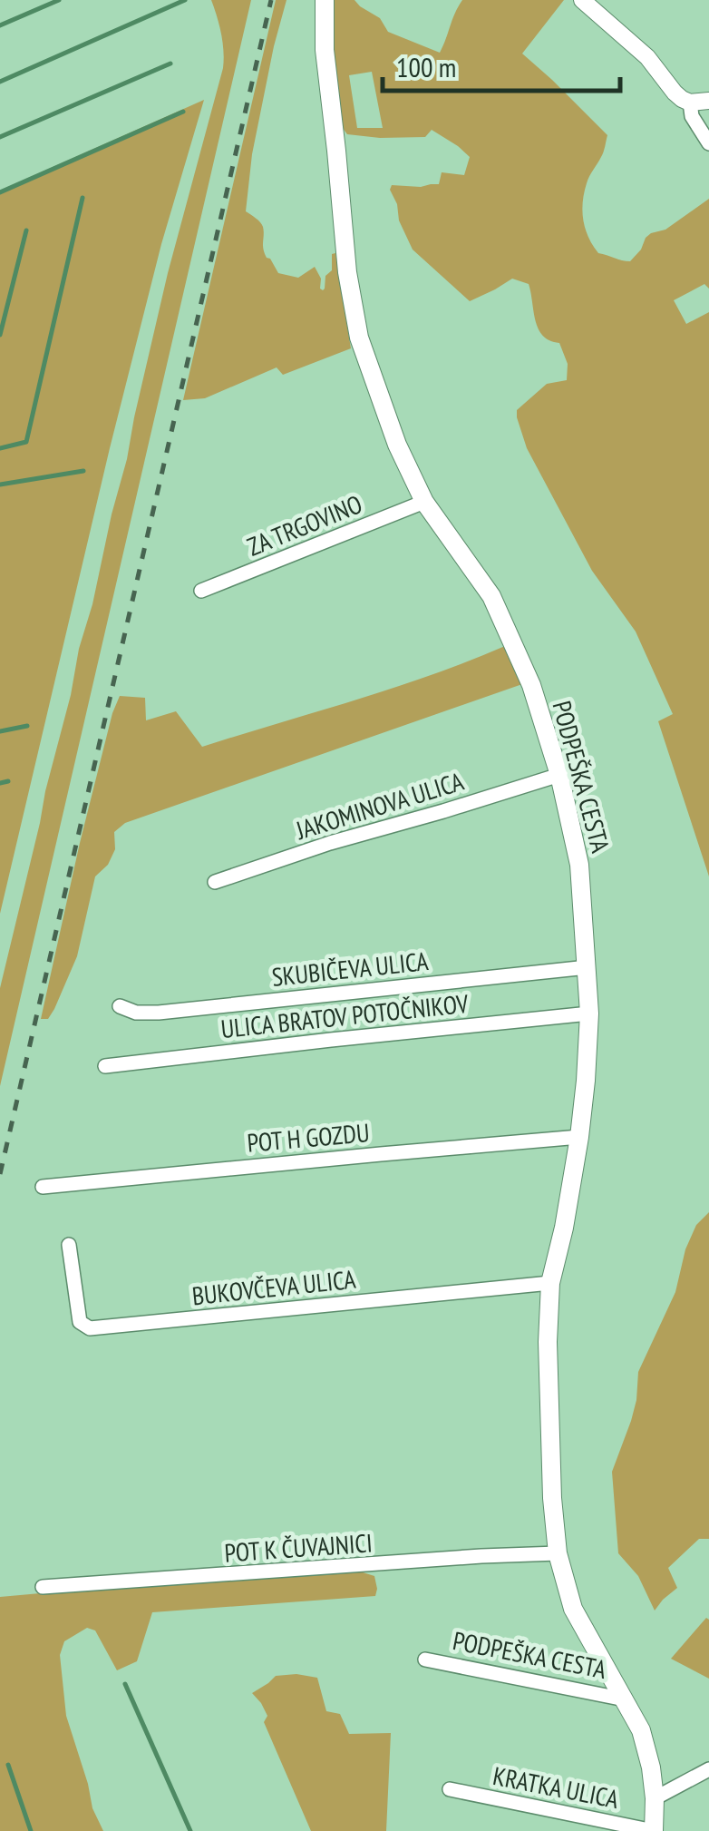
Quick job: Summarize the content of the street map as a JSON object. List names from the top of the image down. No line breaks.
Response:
{"streets":{"main road":["PODPEŠKA CESTA"],"street":["ZA TRGOVINO","JAKOMINOVA ULICA","SKUBIČEVA ULICA","ULICA BRATOV POTOČNIKOV","POT H GOZDU","BUKOVČEVA ULICA","POT K ČUVAJNICI","KRATKA ULICA"]},"crossings":[["ZA TRGOVINO","PODPEŠKA CESTA"],["PODPEŠKA CESTA","JAKOMINOVA ULICA"],["PODPEŠKA CESTA","SKUBIČEVA ULICA"],["PODPEŠKA CESTA","ULICA BRATOV POTOČNIKOV"],["PODPEŠKA CESTA","POT H GOZDU"],["PODPEŠKA CESTA","BUKOVČEVA ULICA"],["PODPEŠKA CESTA","POT K ČUVAJNICI"],["PODPEŠKA CESTA","KRATKA ULICA"]],"scale_bar":"100 m"}
